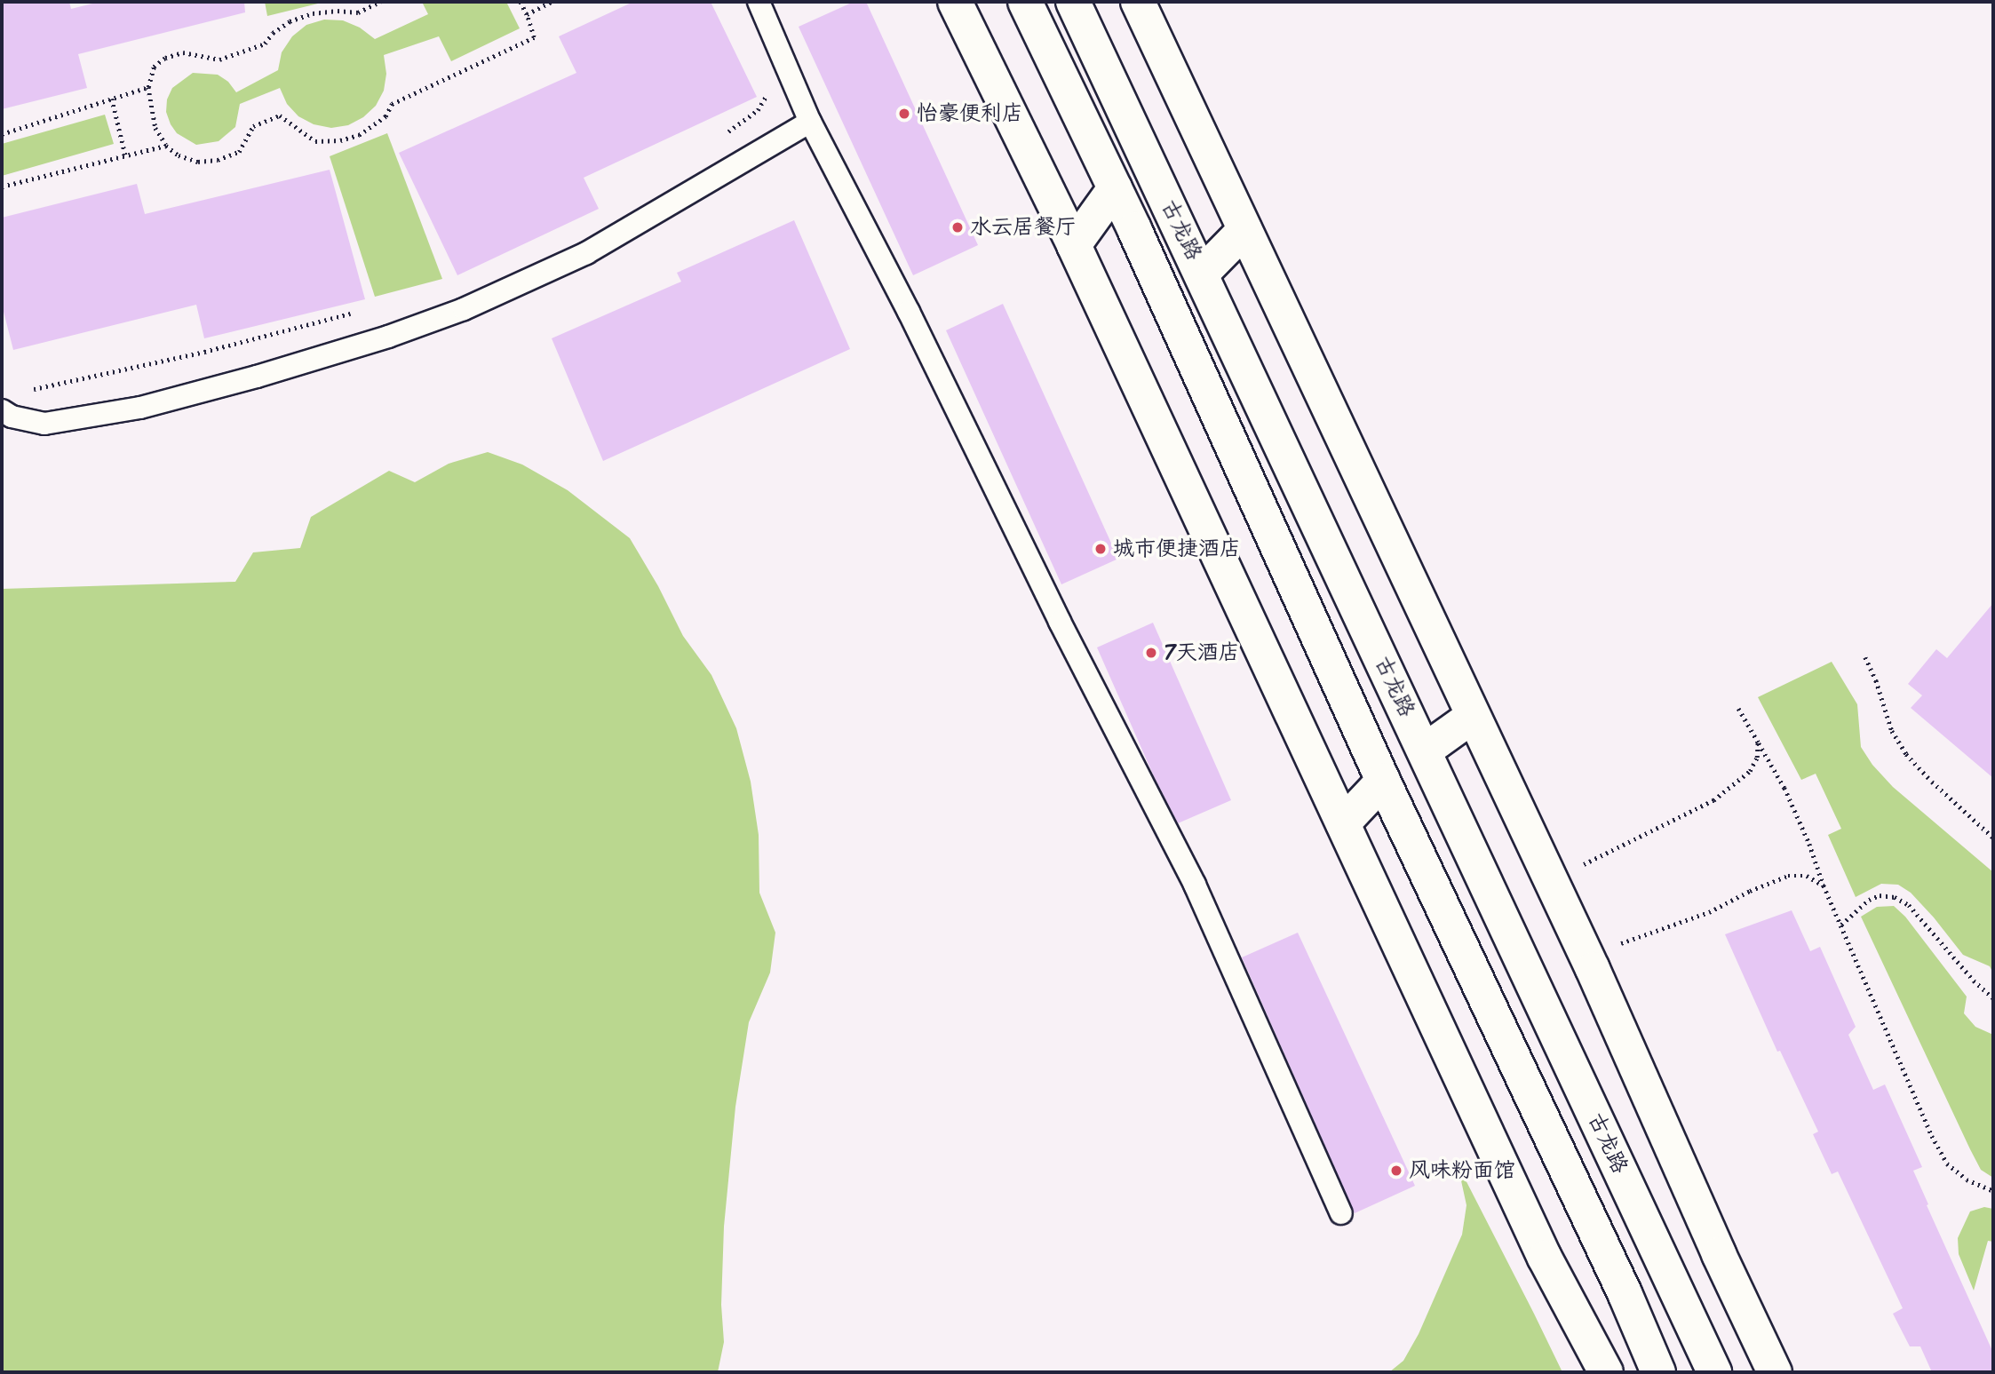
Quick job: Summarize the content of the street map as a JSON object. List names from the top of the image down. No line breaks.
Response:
{"streets":{"main road":["古龙路"]},"places":["怡豪便利店","水云居餐厅","城市便捷酒店","7天酒店","风味粉面馆"]}
